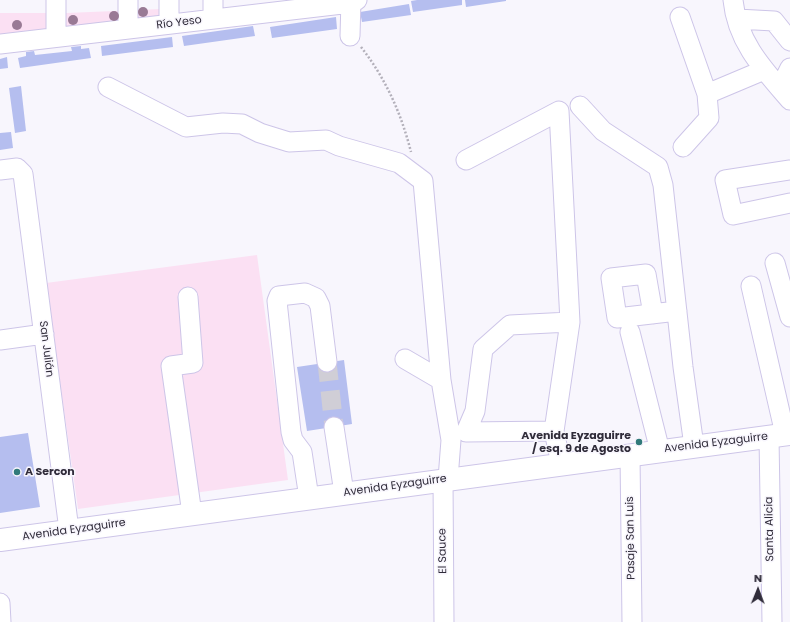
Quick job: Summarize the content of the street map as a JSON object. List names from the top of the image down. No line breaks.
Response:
{"streets":{"main road":["Avenida Eyzaguirre"],"street":["Río Yeso","San Julián","Santa Alicia","Pasaje San Luis","El Sauce"]},"crossings":[["San Julián","Avenida Eyzaguirre"],["Avenida Eyzaguirre","Santa Alicia"],["Avenida Eyzaguirre","Pasaje San Luis"],["Avenida Eyzaguirre","El Sauce"]],"places":["Avenida Eyzaguirre / esq. 9 de Agosto","A Sercon"],"north":"top"}
